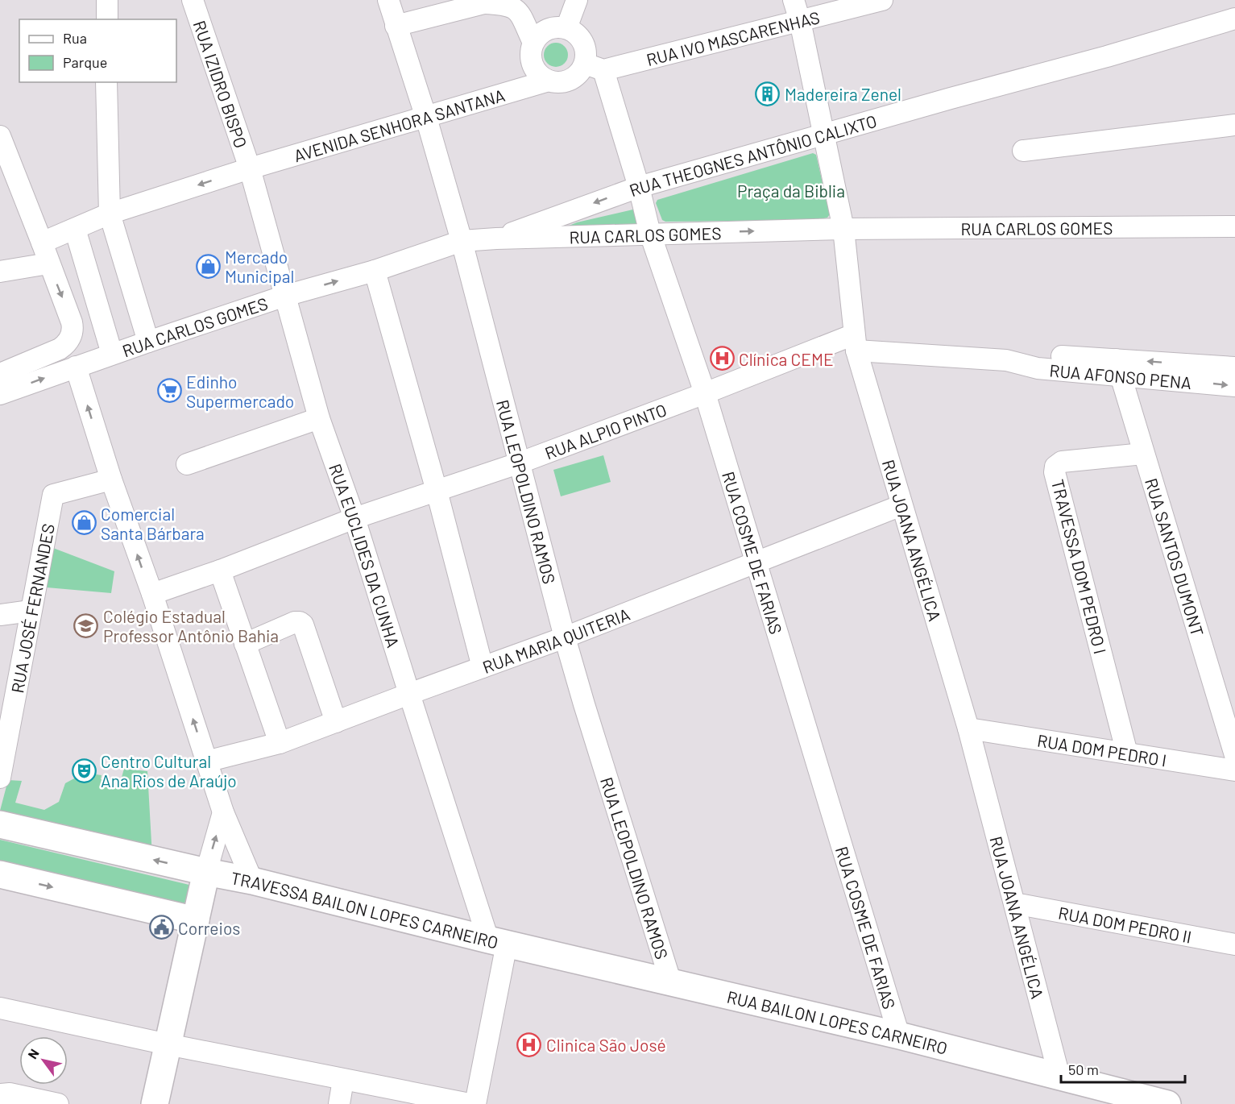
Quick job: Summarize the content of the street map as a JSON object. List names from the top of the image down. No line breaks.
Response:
{"streets":{"main road":["TRAVESSA BAILON LOPES CARNEIRO","RUA BAILON LOPES CARNEIRO"],"street":["RUA IVO MASCARENHAS","RUA IZIDRO BISPO","AVENIDA SENHORA SANTANA","RUA THEOGNES ANTÔNIO CALIXTO","RUA CARLOS GOMES","RUA AFONSO PENA","RUA ALPIO PINTO","RUA LEOPOLDINO RAMOS","RUA JOANA ANGÉLICA","RUA COSME DE FARIAS","RUA EUCLIDES DA CUNHA","RUA SANTOS DUMONT","TRAVESSA DOM PEDRO I","RUA JOSÉ FERNANDES","RUA MARIA QUITERIA","RUA DOM PEDRO I","RUA DOM PEDRO II"]},"crossings":[["RUA IVO MASCARENHAS","AVENIDA SENHORA SANTANA"],["RUA IVO MASCARENHAS","RUA JOANA ANGÉLICA"],["RUA IVO MASCARENHAS","RUA COSME DE FARIAS"],["RUA IZIDRO BISPO","AVENIDA SENHORA SANTANA"],["RUA IZIDRO BISPO","RUA EUCLIDES DA CUNHA"],["AVENIDA SENHORA SANTANA","RUA LEOPOLDINO RAMOS"],["AVENIDA SENHORA SANTANA","RUA COSME DE FARIAS"],["AVENIDA SENHORA SANTANA","RUA EUCLIDES DA CUNHA"],["RUA THEOGNES ANTÔNIO CALIXTO","RUA CARLOS GOMES"],["RUA THEOGNES ANTÔNIO CALIXTO","RUA JOANA ANGÉLICA"],["RUA THEOGNES ANTÔNIO CALIXTO","RUA COSME DE FARIAS"],["RUA CARLOS GOMES","RUA LEOPOLDINO RAMOS"],["RUA CARLOS GOMES","RUA JOANA ANGÉLICA"],["RUA CARLOS GOMES","RUA COSME DE FARIAS"],["RUA CARLOS GOMES","RUA EUCLIDES DA CUNHA"],["RUA AFONSO PENA","RUA ALPIO PINTO"],["RUA AFONSO PENA","RUA JOANA ANGÉLICA"],["RUA AFONSO PENA","RUA SANTOS DUMONT"],["RUA ALPIO PINTO","RUA LEOPOLDINO RAMOS"],["RUA ALPIO PINTO","RUA JOANA ANGÉLICA"],["RUA ALPIO PINTO","RUA COSME DE FARIAS"],["RUA ALPIO PINTO","RUA EUCLIDES DA CUNHA"],["RUA LEOPOLDINO RAMOS","RUA MARIA QUITERIA"],["RUA LEOPOLDINO RAMOS","RUA BAILON LOPES CARNEIRO"],["RUA JOANA ANGÉLICA","RUA MARIA QUITERIA"],["RUA JOANA ANGÉLICA","RUA DOM PEDRO I"],["RUA JOANA ANGÉLICA","RUA DOM PEDRO II"],["RUA JOANA ANGÉLICA","RUA BAILON LOPES CARNEIRO"],["RUA COSME DE FARIAS","RUA MARIA QUITERIA"],["RUA COSME DE FARIAS","RUA BAILON LOPES CARNEIRO"],["RUA EUCLIDES DA CUNHA","RUA MARIA QUITERIA"],["RUA EUCLIDES DA CUNHA","TRAVESSA BAILON LOPES CARNEIRO"],["RUA EUCLIDES DA CUNHA","RUA BAILON LOPES CARNEIRO"],["RUA SANTOS DUMONT","TRAVESSA DOM PEDRO I"],["TRAVESSA DOM PEDRO I","RUA DOM PEDRO I"],["TRAVESSA BAILON LOPES CARNEIRO","RUA BAILON LOPES CARNEIRO"]],"parks":["Praça da Biblia"],"places":{"building":["Madereira Zenel"],"shop":["Mercado Municipal","Comercial Santa Bárbara"],"hospital":["Clínica CEME","Clinica São José"],"supermarket":["Edinho Supermercado"],"school or university":["Colégio Estadual Professor Antônio Bahia"],"theatre":["Centro Cultural Ana Rios de Araújo"],"public building":["Correios"]},"legend":["Rua","Parque"],"scale_bar":"50 m","north":"top left"}
